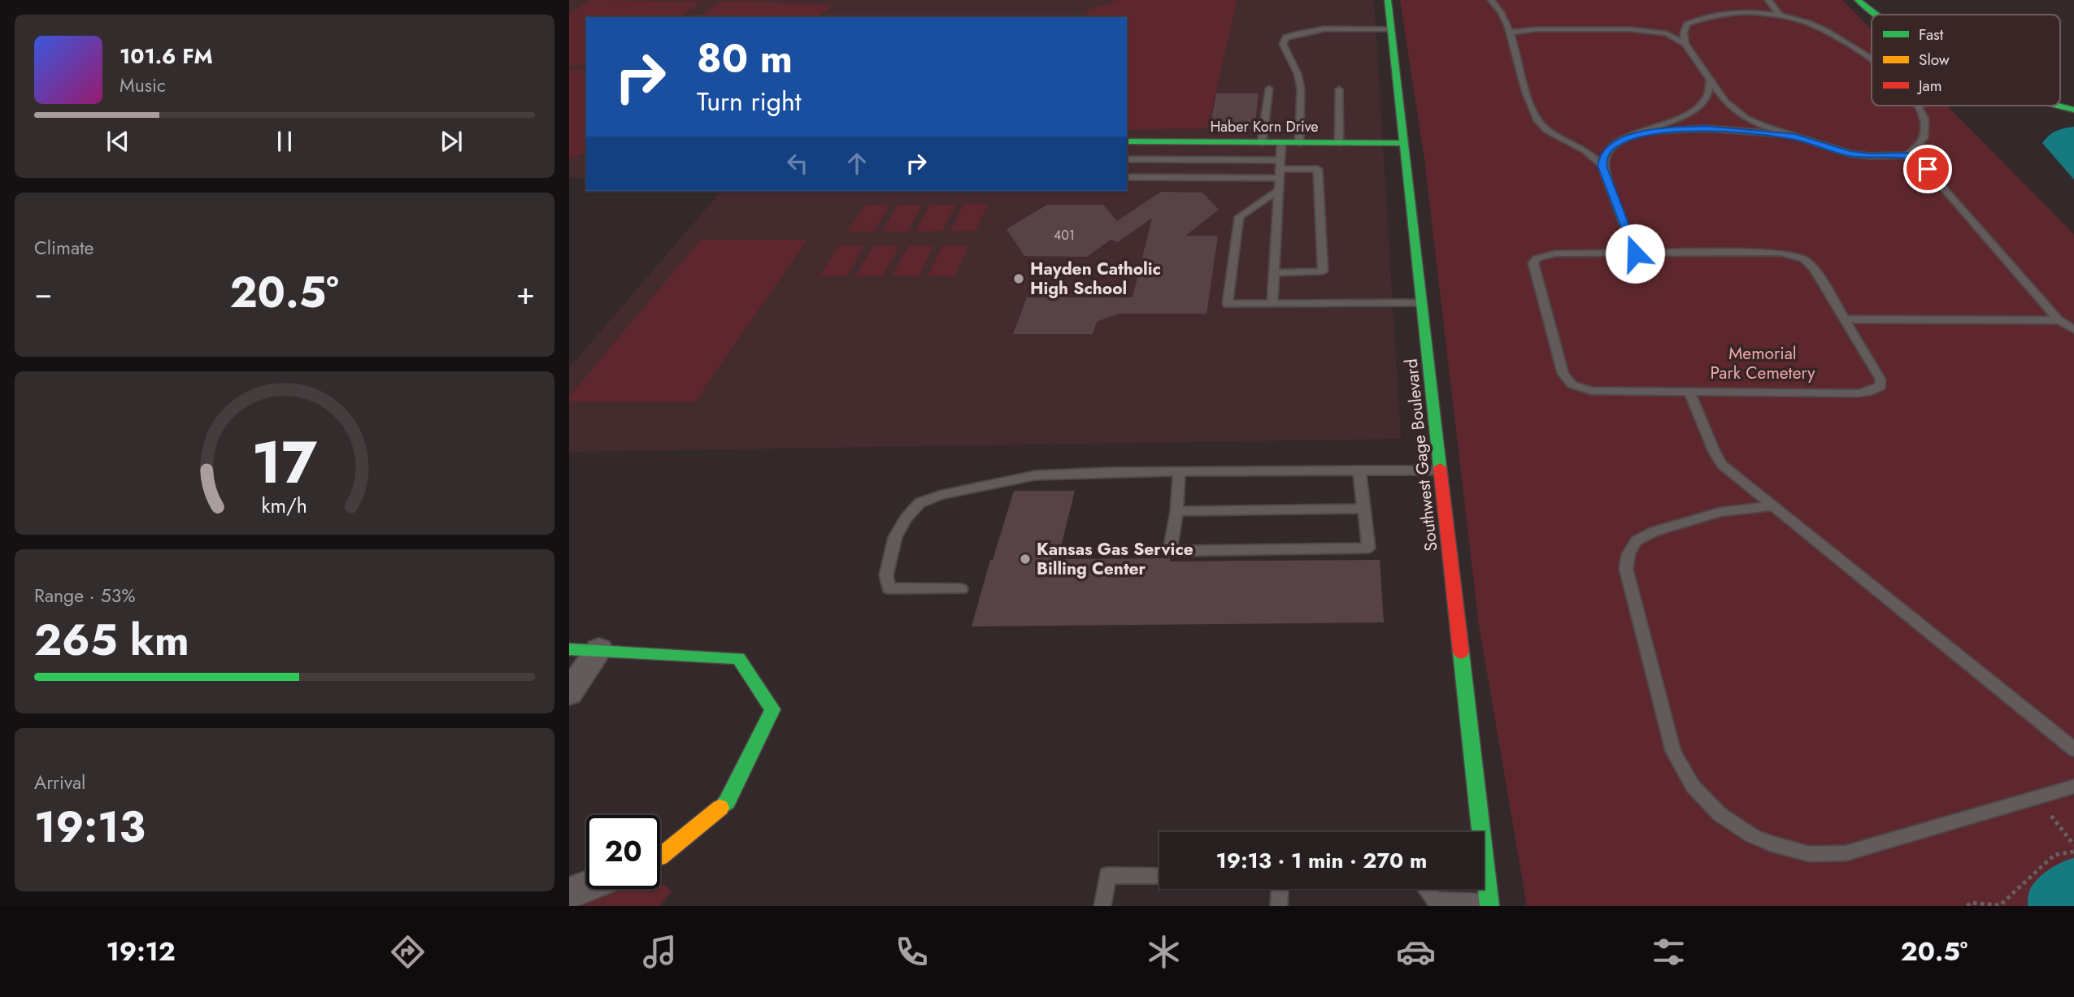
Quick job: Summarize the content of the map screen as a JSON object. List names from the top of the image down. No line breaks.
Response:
{"streets":{"main road":["Haber Korn Drive","Southwest Gage Boulevard"]},"crossings":[["Haber Korn Drive","Southwest Gage Boulevard"]],"parks":["Memorial Park Cemetery"],"places":["Hayden Catholic High School","Kansas Gas Service Billing Center"],"house_numbers":["401"],"legend":["Fast","Slow","Jam"],"page":{"turn":["80 m","Turn right"],"song":["101.6 FM","Music"],"tile":["Climate",["Range · 53%","265 km"],["Arrival","19:13"]],"heat":["−","20.5°","+"],"limit":"20","trip":"19:13 · 1 min · 270 m","tabs":["19:12","20.5°"],"gauge":["17","km/h"]}}
